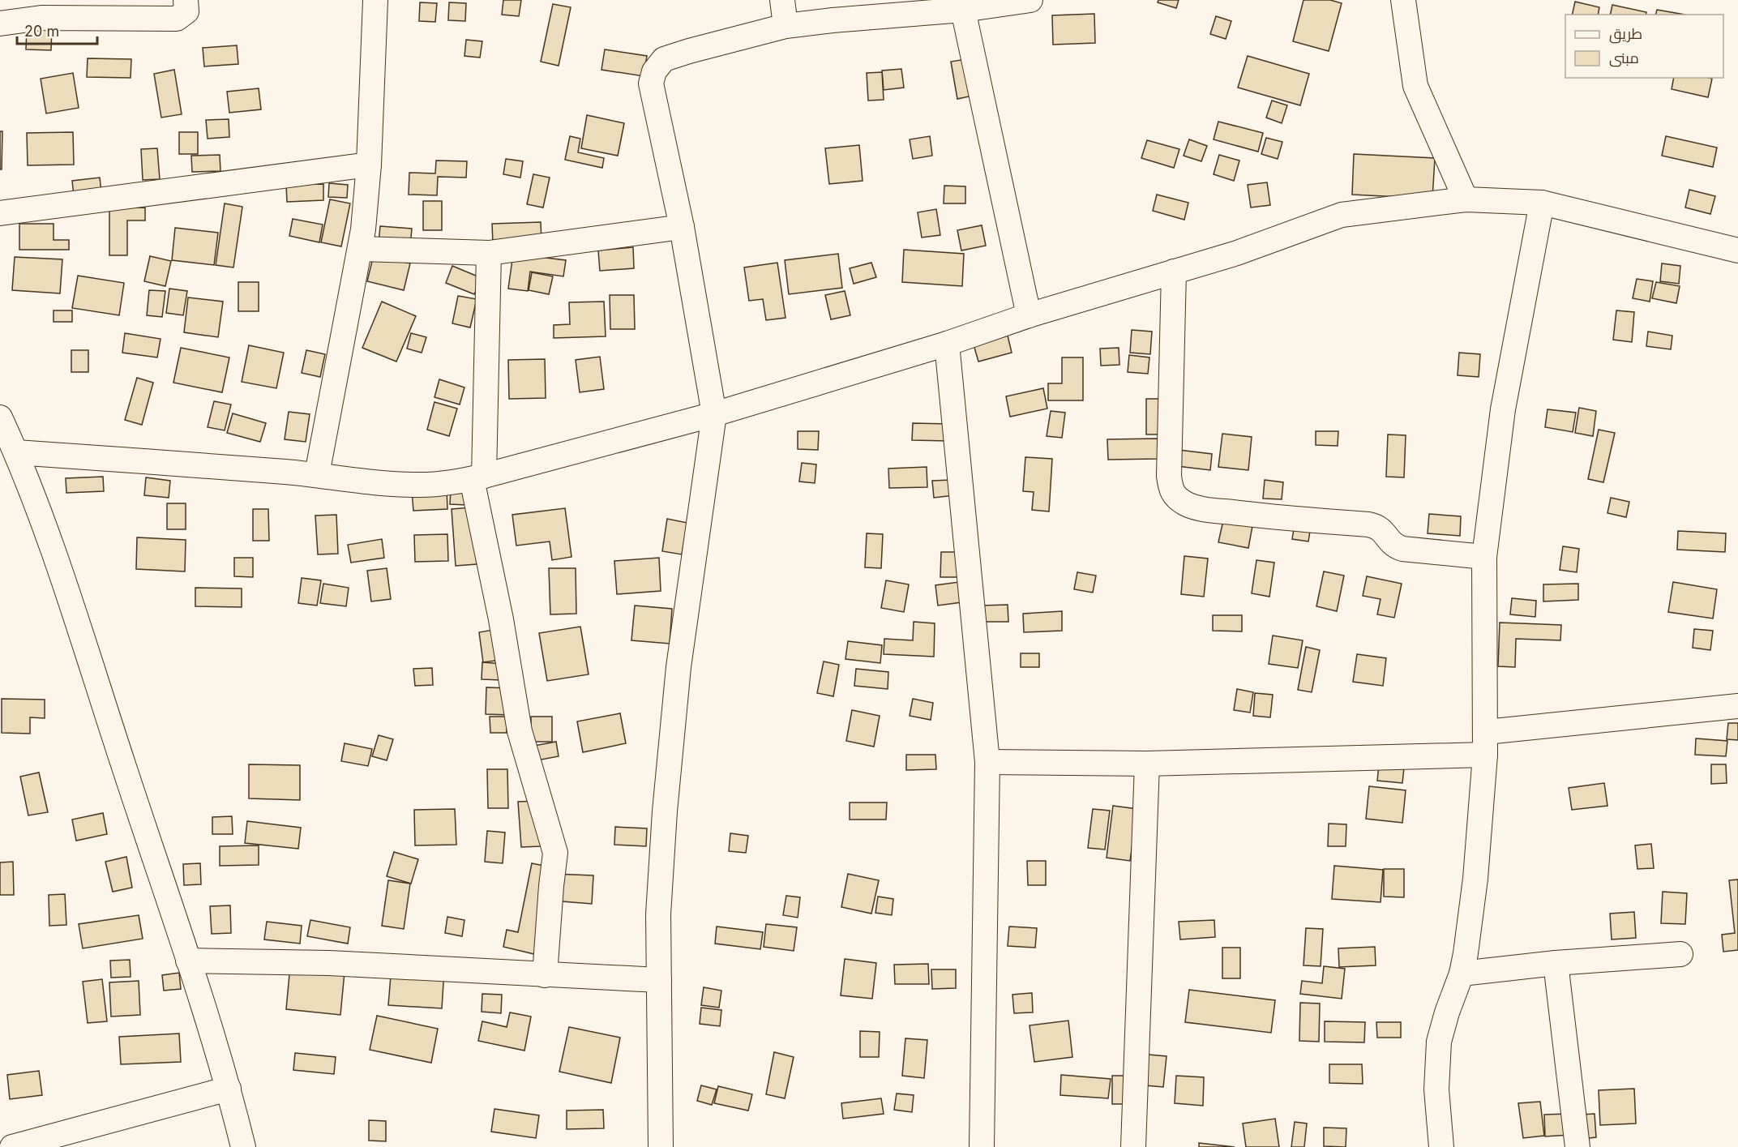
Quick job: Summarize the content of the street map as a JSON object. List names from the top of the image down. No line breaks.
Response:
{"legend":["طريق","مبنى"],"scale_bar":"20 m"}
